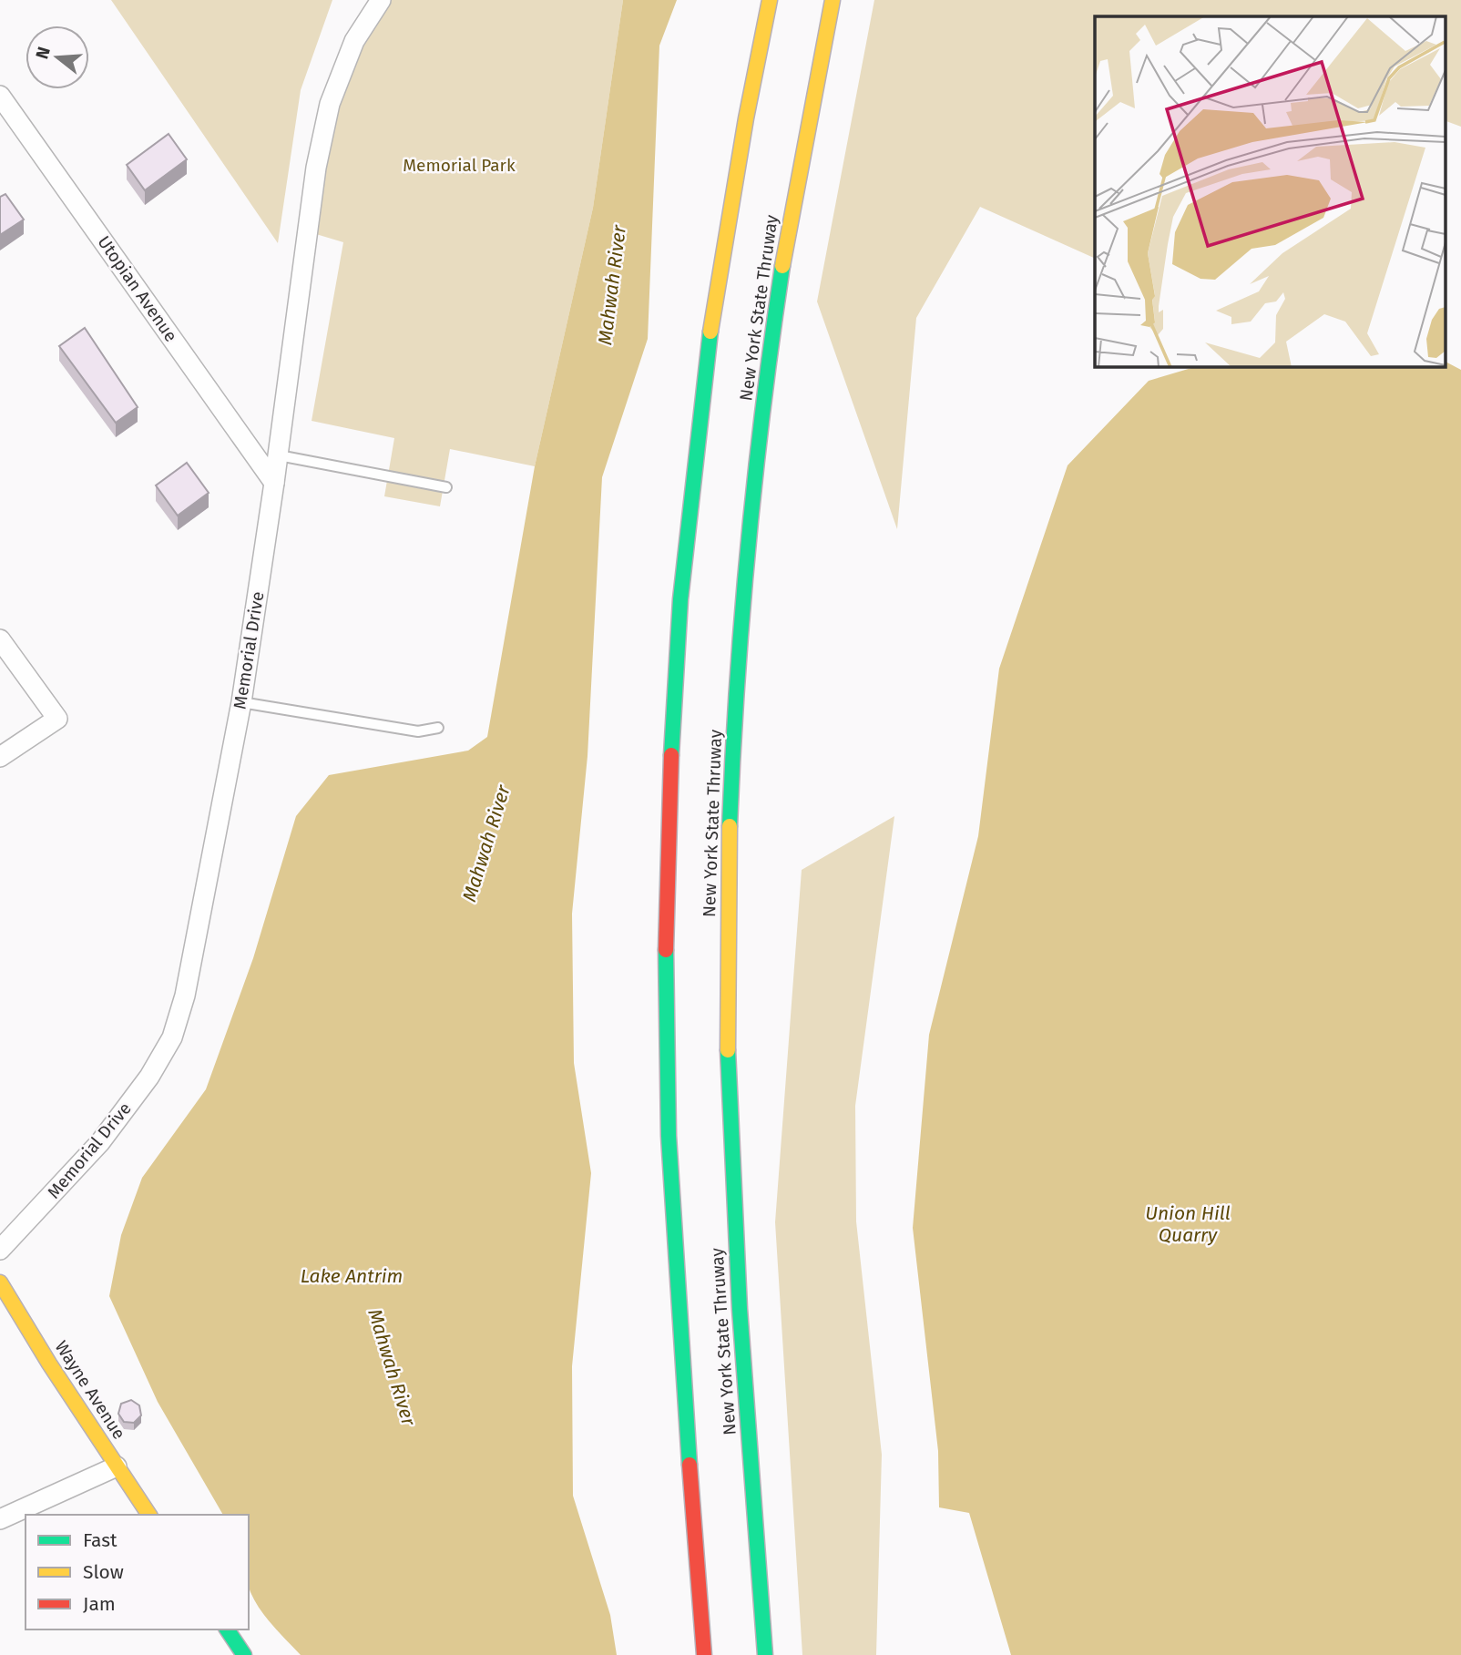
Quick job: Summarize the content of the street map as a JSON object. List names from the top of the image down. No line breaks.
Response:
{"streets":{"main road":["New York State Thruway","Wayne Avenue"],"street":["Utopian Avenue","Memorial Drive"]},"crossings":[["Utopian Avenue","Memorial Drive"]],"water":["Mahwah River","Union Hill Quarry","Lake Antrim"],"parks":["Memorial Park"],"legend":["Fast","Slow","Jam"],"north":"left"}
